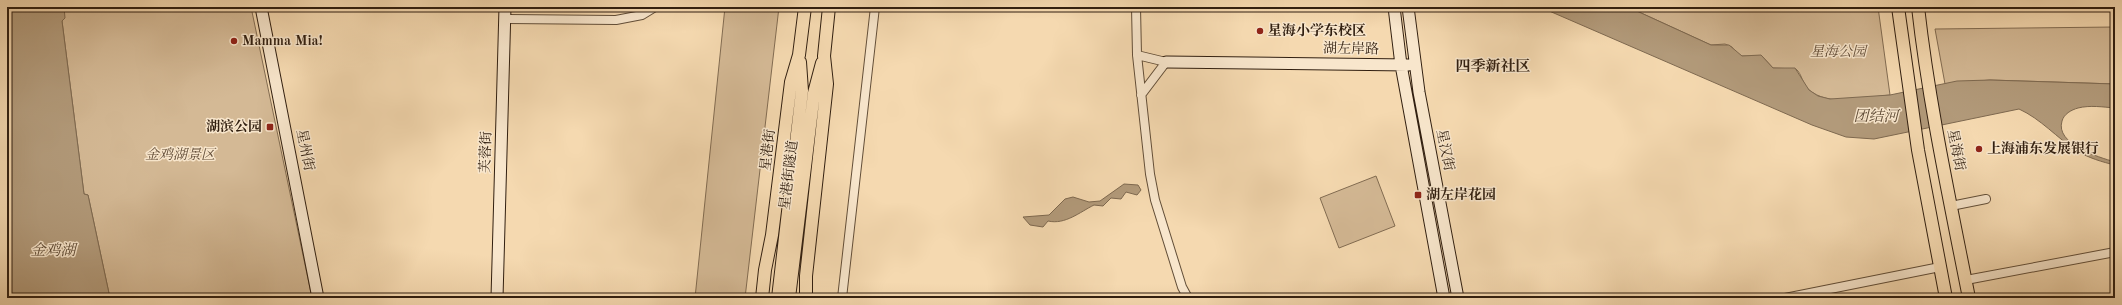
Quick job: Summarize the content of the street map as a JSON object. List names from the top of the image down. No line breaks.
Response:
{"streets":{"main road":["星港街","星海街","星港街隧道"],"street":["湖左岸路","星州街","星汉街","芙蓉街"]},"crossings":[["湖左岸路","星汉街"],["星港街","星港街隧道"]],"districts":["四季新社区"],"water":["团结河","金鸡湖"],"parks":["星海公园","金鸡湖景区"],"places":{"other":["星海小学东校区","Mamma Mia!","上海浦东发展银行"],"transit":["湖滨公园","湖左岸花园"]}}
